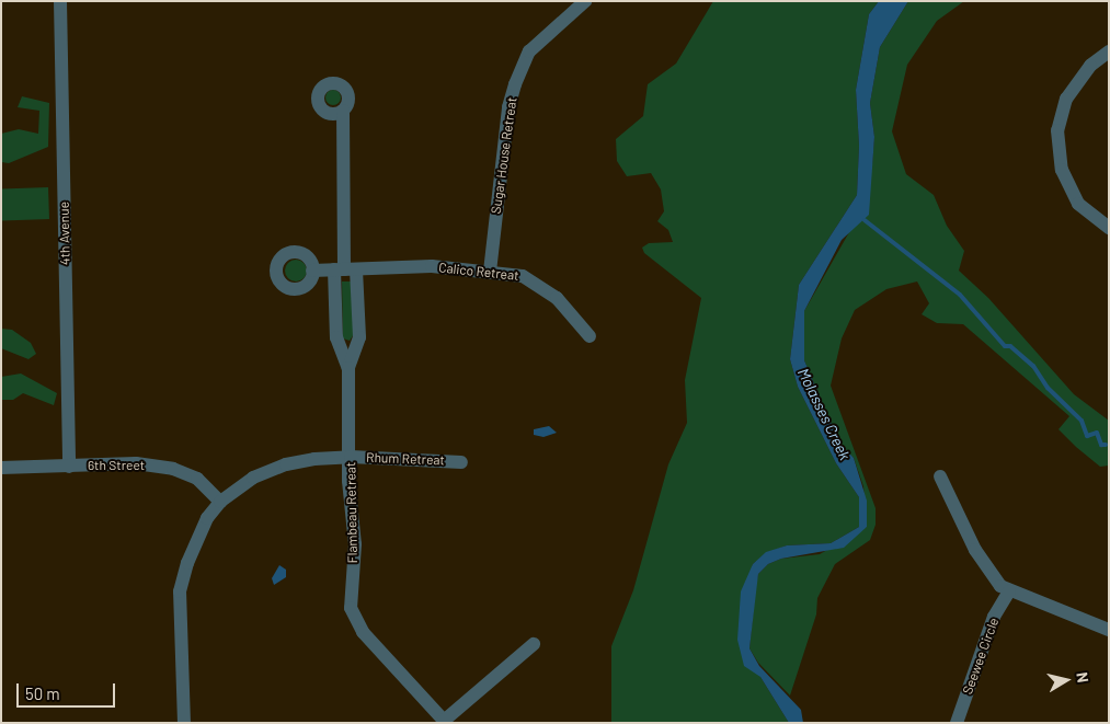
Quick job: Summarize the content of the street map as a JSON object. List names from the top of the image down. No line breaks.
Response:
{"streets":{"street":["Sugar House Retreat","4th Avenue","Calico Retreat","Rhum Retreat","6th Street","Flambeau Retreat","Seewee Circle"]},"crossings":[["Sugar House Retreat","Calico Retreat"],["4th Avenue","6th Street"],["Calico Retreat","Flambeau Retreat"],["Rhum Retreat","6th Street"],["Rhum Retreat","Flambeau Retreat"]],"water":["Molasses Creek"],"scale_bar":"50 m","north":"right"}
